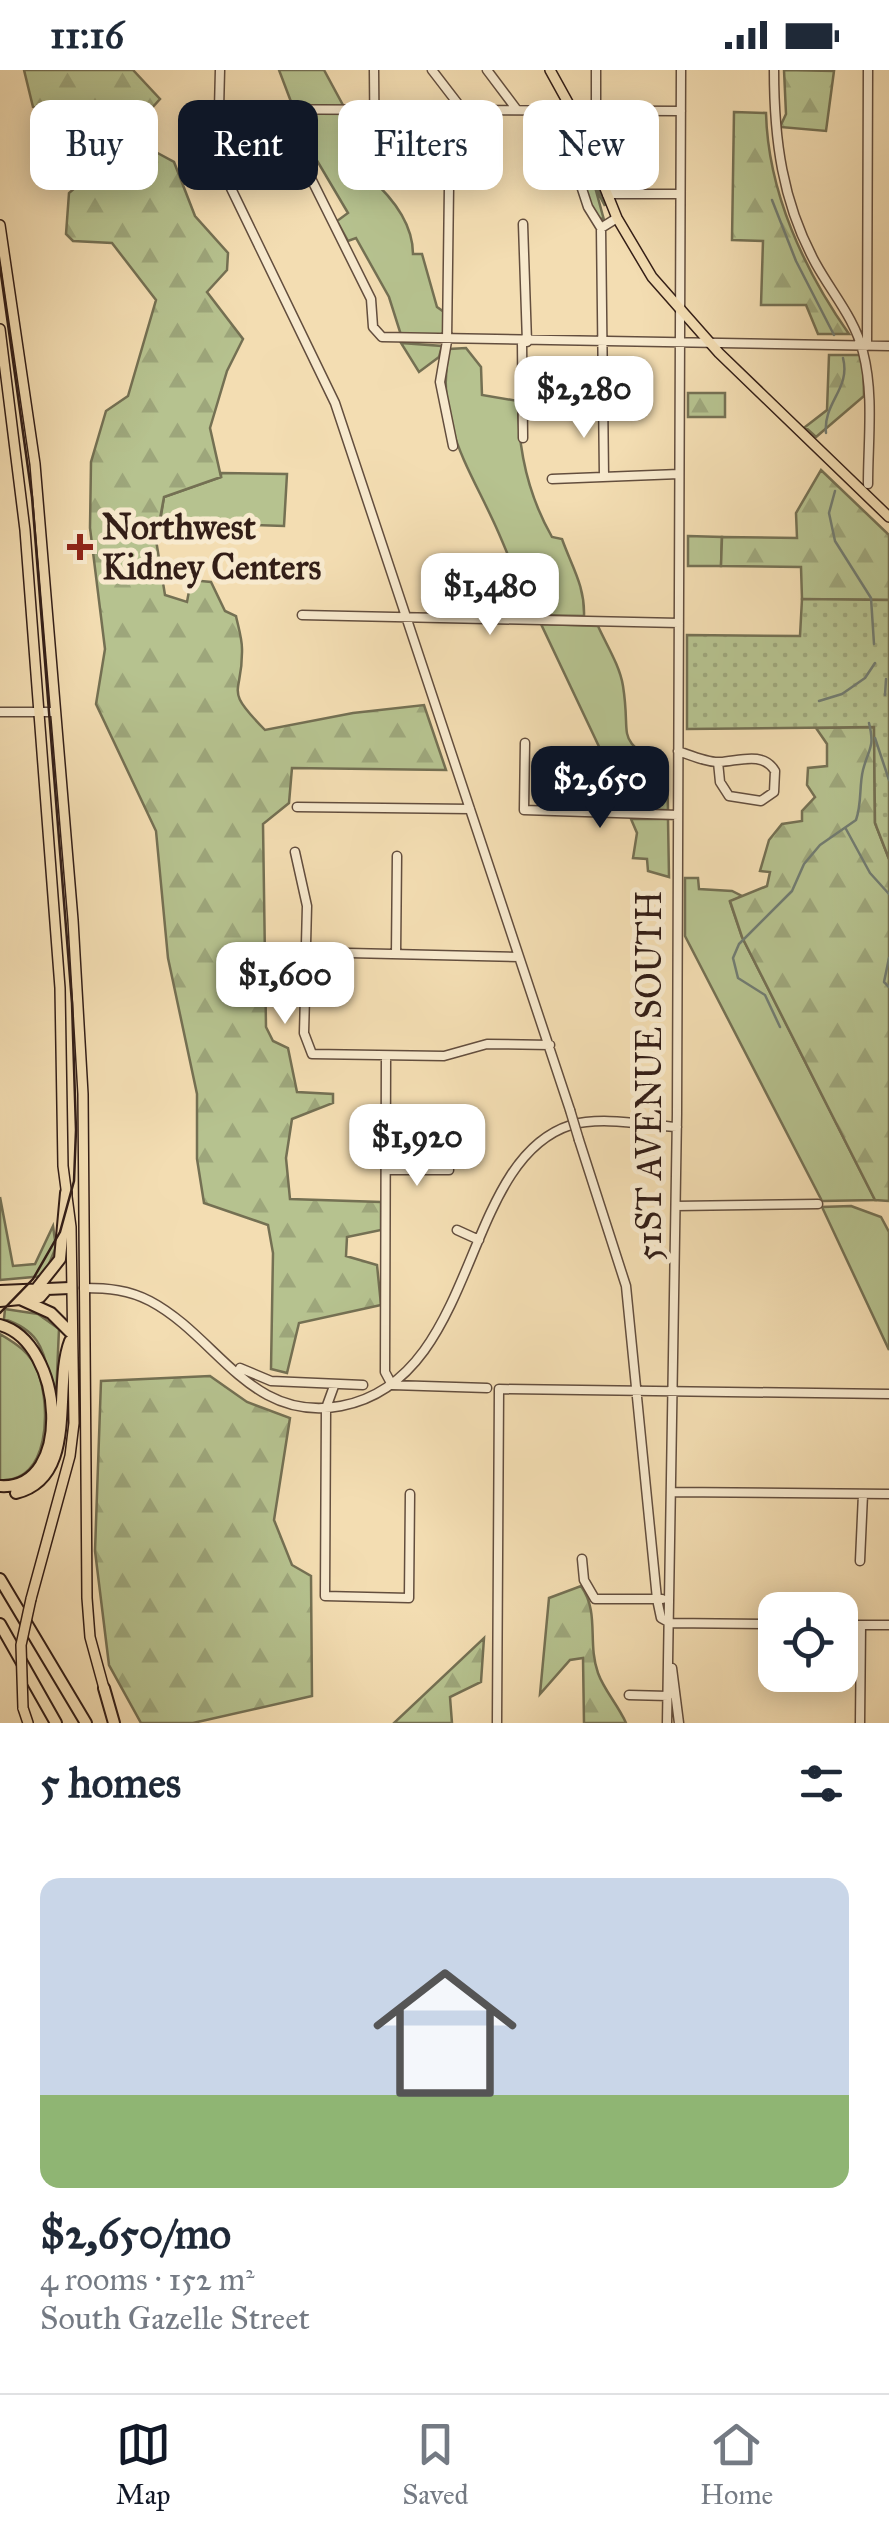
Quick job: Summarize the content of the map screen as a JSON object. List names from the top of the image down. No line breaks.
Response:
{"streets":{"street":["51ST AVENUE SOUTH"]},"places":{"health":["Northwest Kidney Centers"]},"page":{"status":"11:16","chip":["Buy","Rent","Filters","New"],"price":["$2,280","$1,480","$2,650","$1,600","$1,920"],"heading":"5 homes","list":[{"name":"$2,650/mo","note":"4 rooms · 152 m² · South Gazelle Street"}],"tabs":["Map","Saved","Home"]}}
